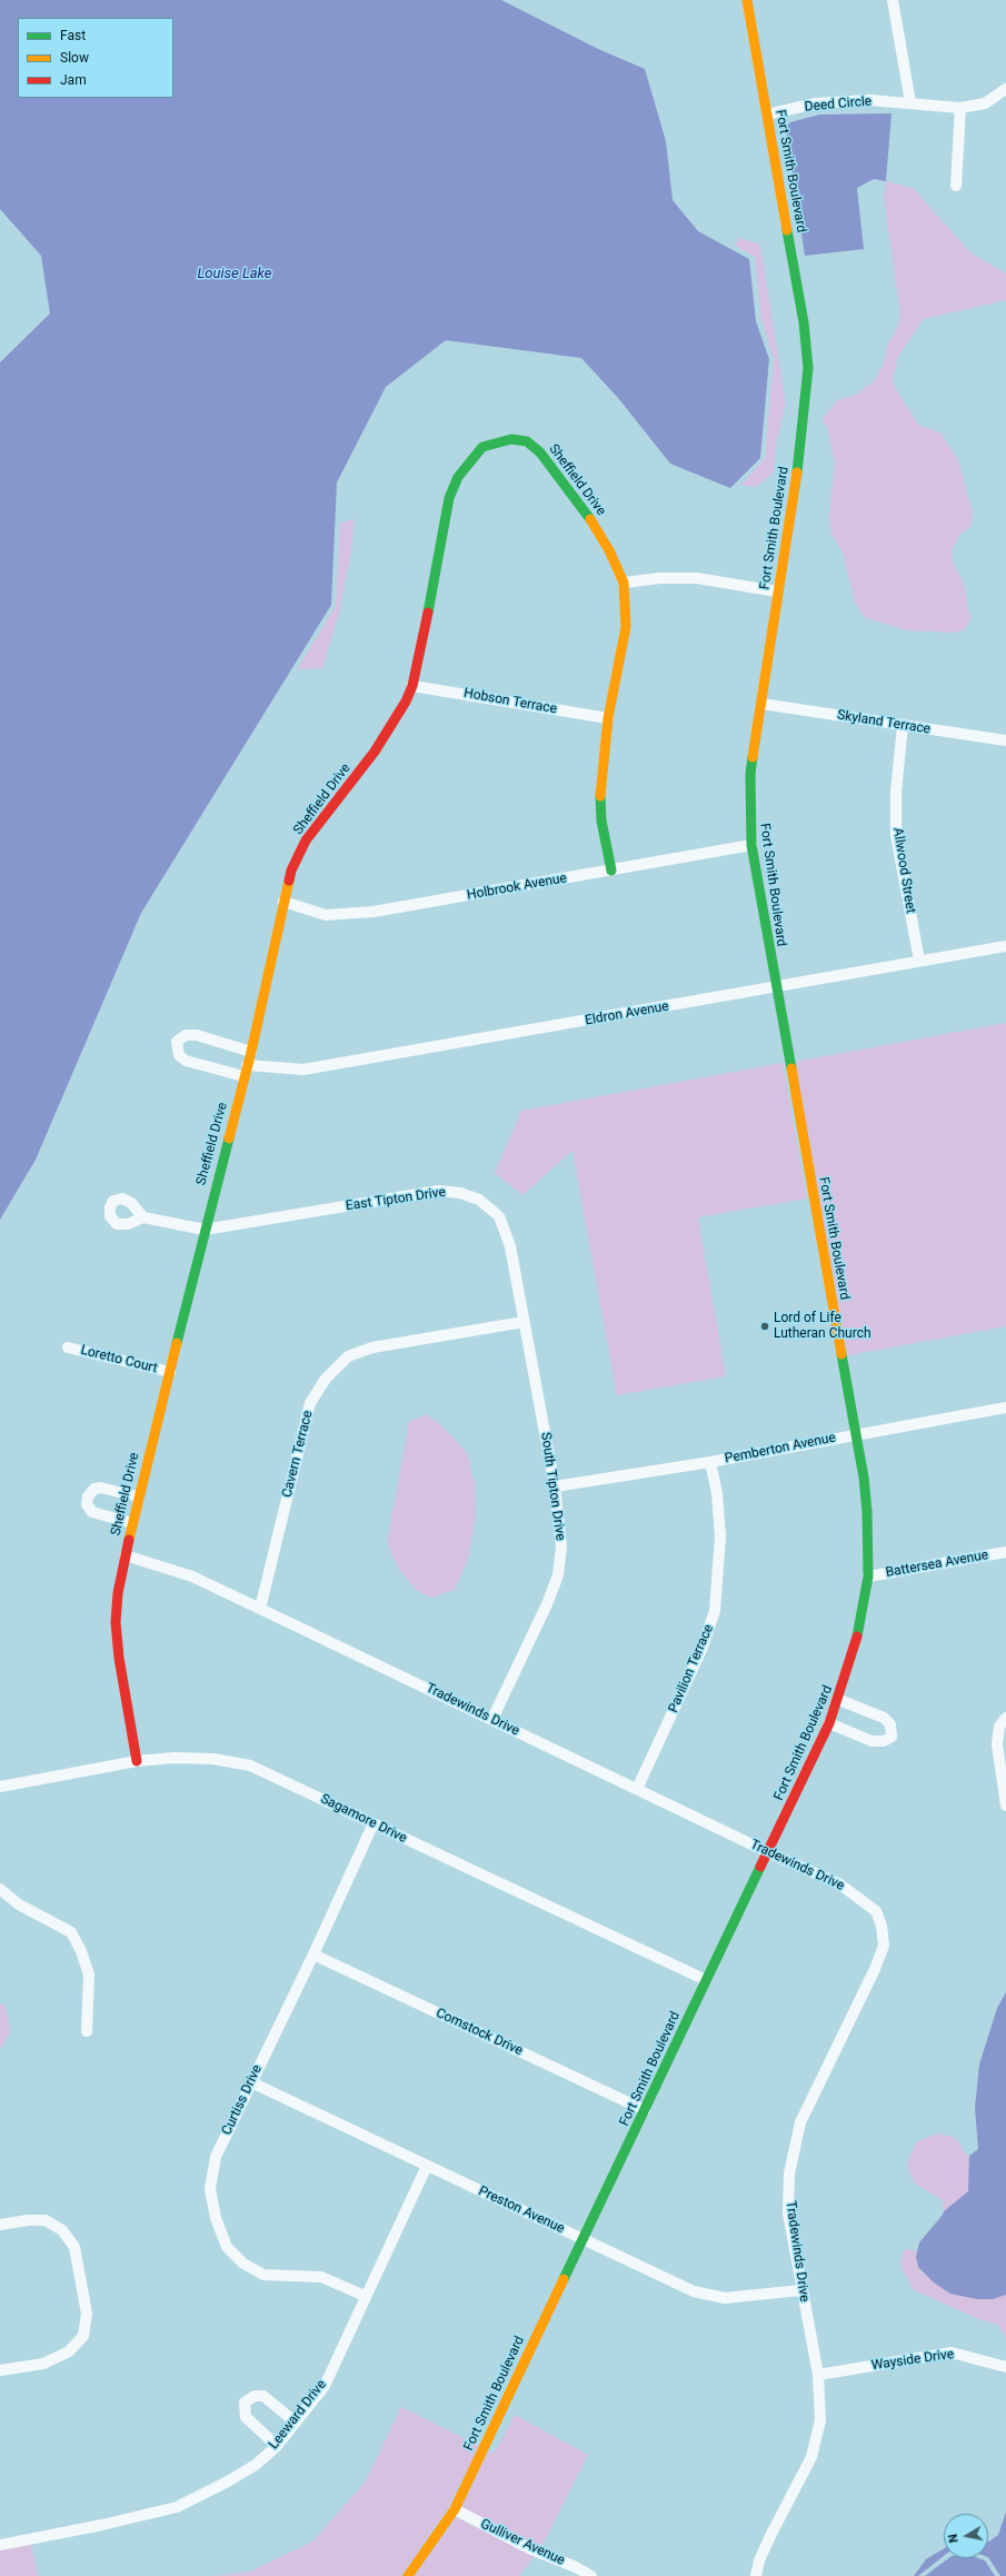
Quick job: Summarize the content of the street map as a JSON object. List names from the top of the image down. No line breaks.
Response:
{"streets":{"street":["Deed Circle","Fort Smith Boulevard","Sheffield Drive","Hobson Terrace","Skyland Terrace","Allwood Street","Holbrook Avenue","Eldron Avenue","East Tipton Drive","Loretto Court","Pemberton Avenue","Cavern Terrace","South Tipton Drive","Battersea Avenue","Pavilion Terrace","Tradewinds Drive","Sagamore Drive","Comstock Drive","Curtiss Drive","Preston Avenue","Wayside Drive","Leeward Drive","Gulliver Avenue"]},"crossings":[["Deed Circle","Fort Smith Boulevard"],["Fort Smith Boulevard","Skyland Terrace"],["Fort Smith Boulevard","Holbrook Avenue"],["Fort Smith Boulevard","Eldron Avenue"],["Fort Smith Boulevard","Pemberton Avenue"],["Fort Smith Boulevard","Battersea Avenue"],["Fort Smith Boulevard","Tradewinds Drive"],["Fort Smith Boulevard","Sagamore Drive"],["Fort Smith Boulevard","Comstock Drive"],["Fort Smith Boulevard","Preston Avenue"],["Fort Smith Boulevard","Gulliver Avenue"],["Sheffield Drive","Hobson Terrace"],["Sheffield Drive","Holbrook Avenue"],["Sheffield Drive","Eldron Avenue"],["Sheffield Drive","East Tipton Drive"],["Sheffield Drive","Loretto Court"],["Sheffield Drive","Tradewinds Drive"],["Sheffield Drive","Sagamore Drive"],["Skyland Terrace","Allwood Street"],["Allwood Street","Eldron Avenue"],["East Tipton Drive","Cavern Terrace"],["East Tipton Drive","South Tipton Drive"],["Pemberton Avenue","South Tipton Drive"],["Pemberton Avenue","Pavilion Terrace"],["Cavern Terrace","South Tipton Drive"],["Cavern Terrace","Tradewinds Drive"],["South Tipton Drive","Tradewinds Drive"],["Pavilion Terrace","Tradewinds Drive"],["Tradewinds Drive","Preston Avenue"],["Tradewinds Drive","Wayside Drive"],["Sagamore Drive","Curtiss Drive"],["Comstock Drive","Curtiss Drive"],["Curtiss Drive","Preston Avenue"],["Curtiss Drive","Leeward Drive"],["Preston Avenue","Leeward Drive"]],"water":["Louise Lake"],"places":["Lord of Life Lutheran Church"],"legend":["Fast","Slow","Jam"],"north":"left"}
